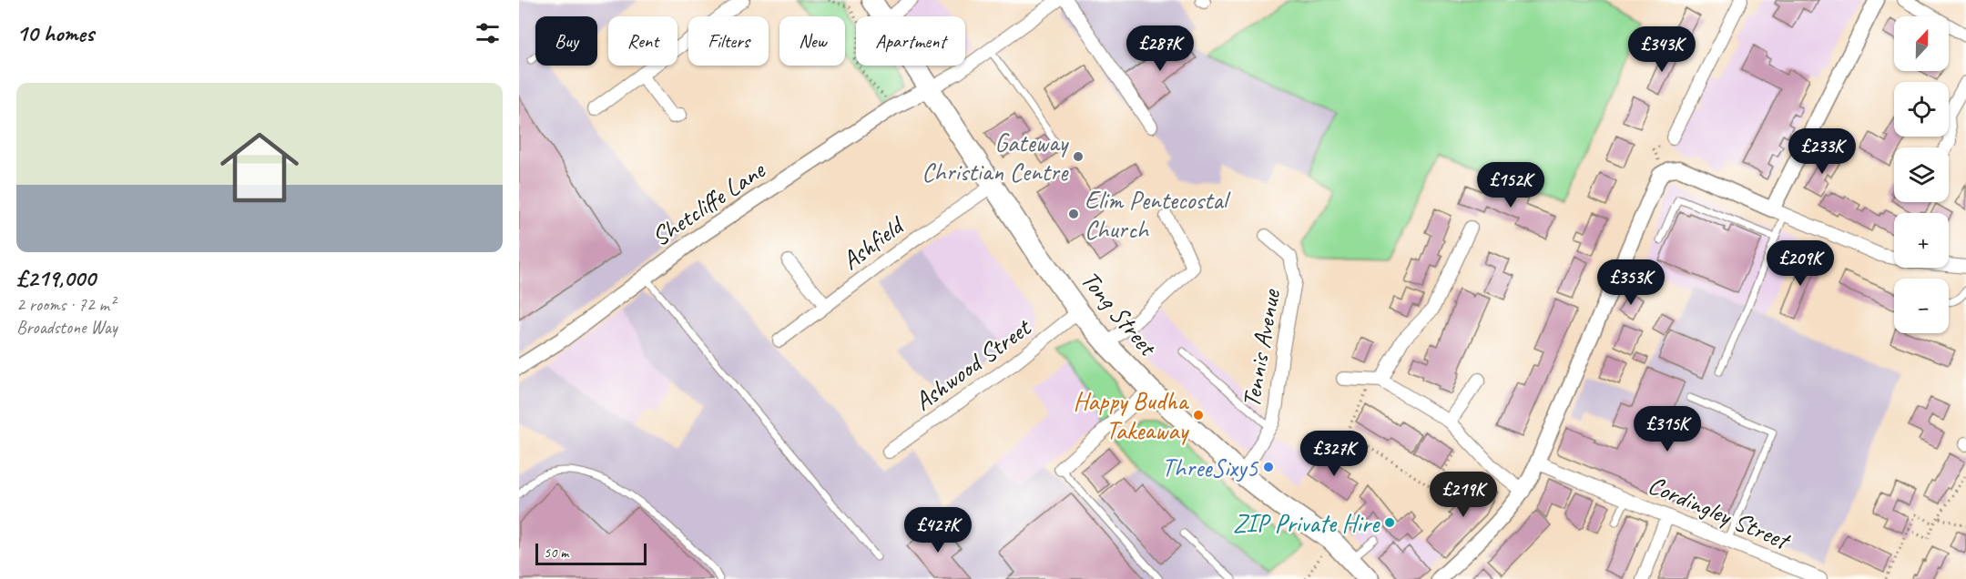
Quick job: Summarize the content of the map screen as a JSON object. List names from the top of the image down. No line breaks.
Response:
{"streets":{"highway":["Tong Street"],"street":["Shetcliffe Lane","Ashfield","Tennis Avenue","Ashwood Street","Cordingley Street"]},"crossings":[["Shetcliffe Lane","Tong Street"],["Ashfield","Tong Street"],["Tong Street","Tennis Avenue"],["Tong Street","Ashwood Street"]],"places":["Gateway Christian Centre","Elim Pentecostal Church","Happy Budha Takeaway","ThreeSixy5","ZIP Private Hire"],"scale_bar":"50 m","north":"top","page":{"heading":"10 homes","map_buttons":["+","−"],"chip":["Buy","Rent","Filters","New","Apartment"],"price":["£287K","£343K","£233K","£152K","£209K","£353K","£315K","£327K","£219K","£427K"],"list":[{"name":"£219,000","note":"2 rooms · 72 m² · Broadstone Way"}],"scale":"50 m"}}
